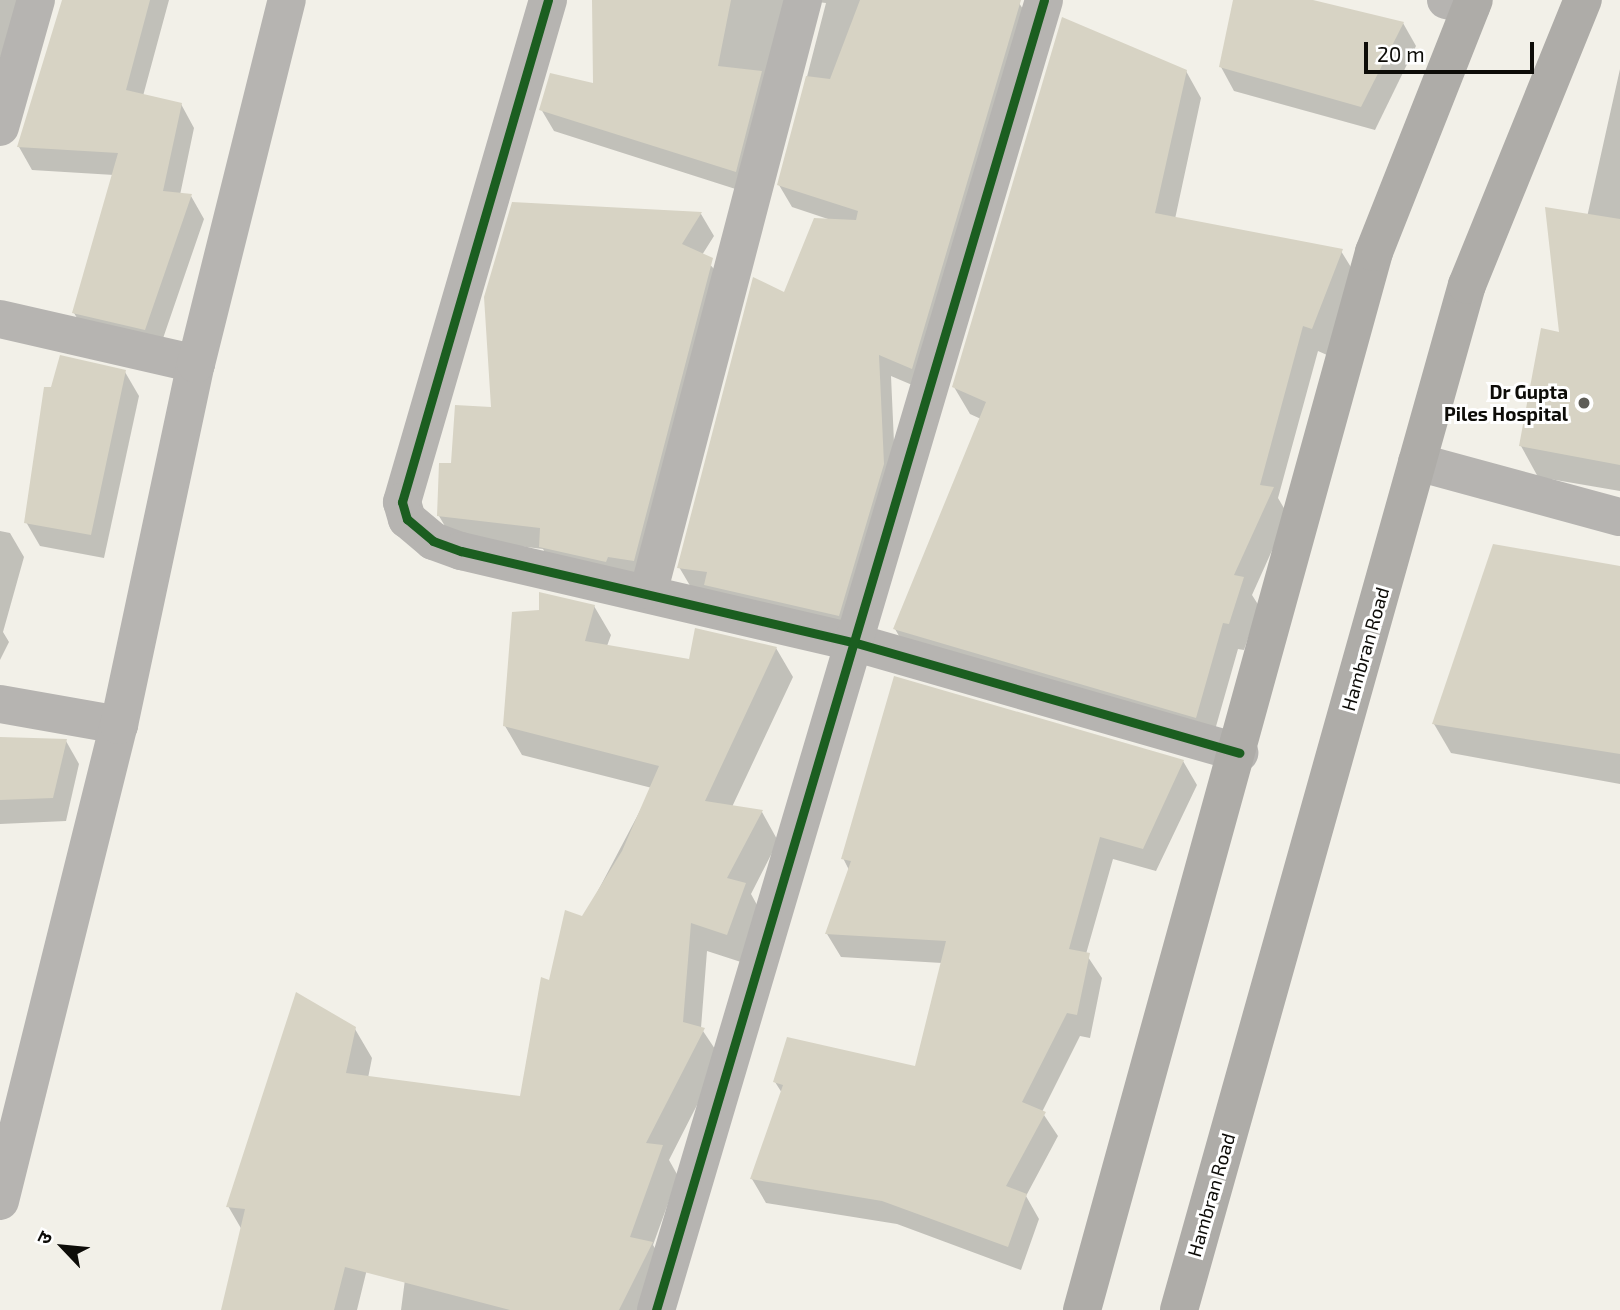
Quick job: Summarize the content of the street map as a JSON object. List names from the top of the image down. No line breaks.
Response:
{"streets":{"main road":["Hambran Road"]},"places":["Dr Gupta Piles Hospital"],"scale_bar":"20 m","north":"top left"}
